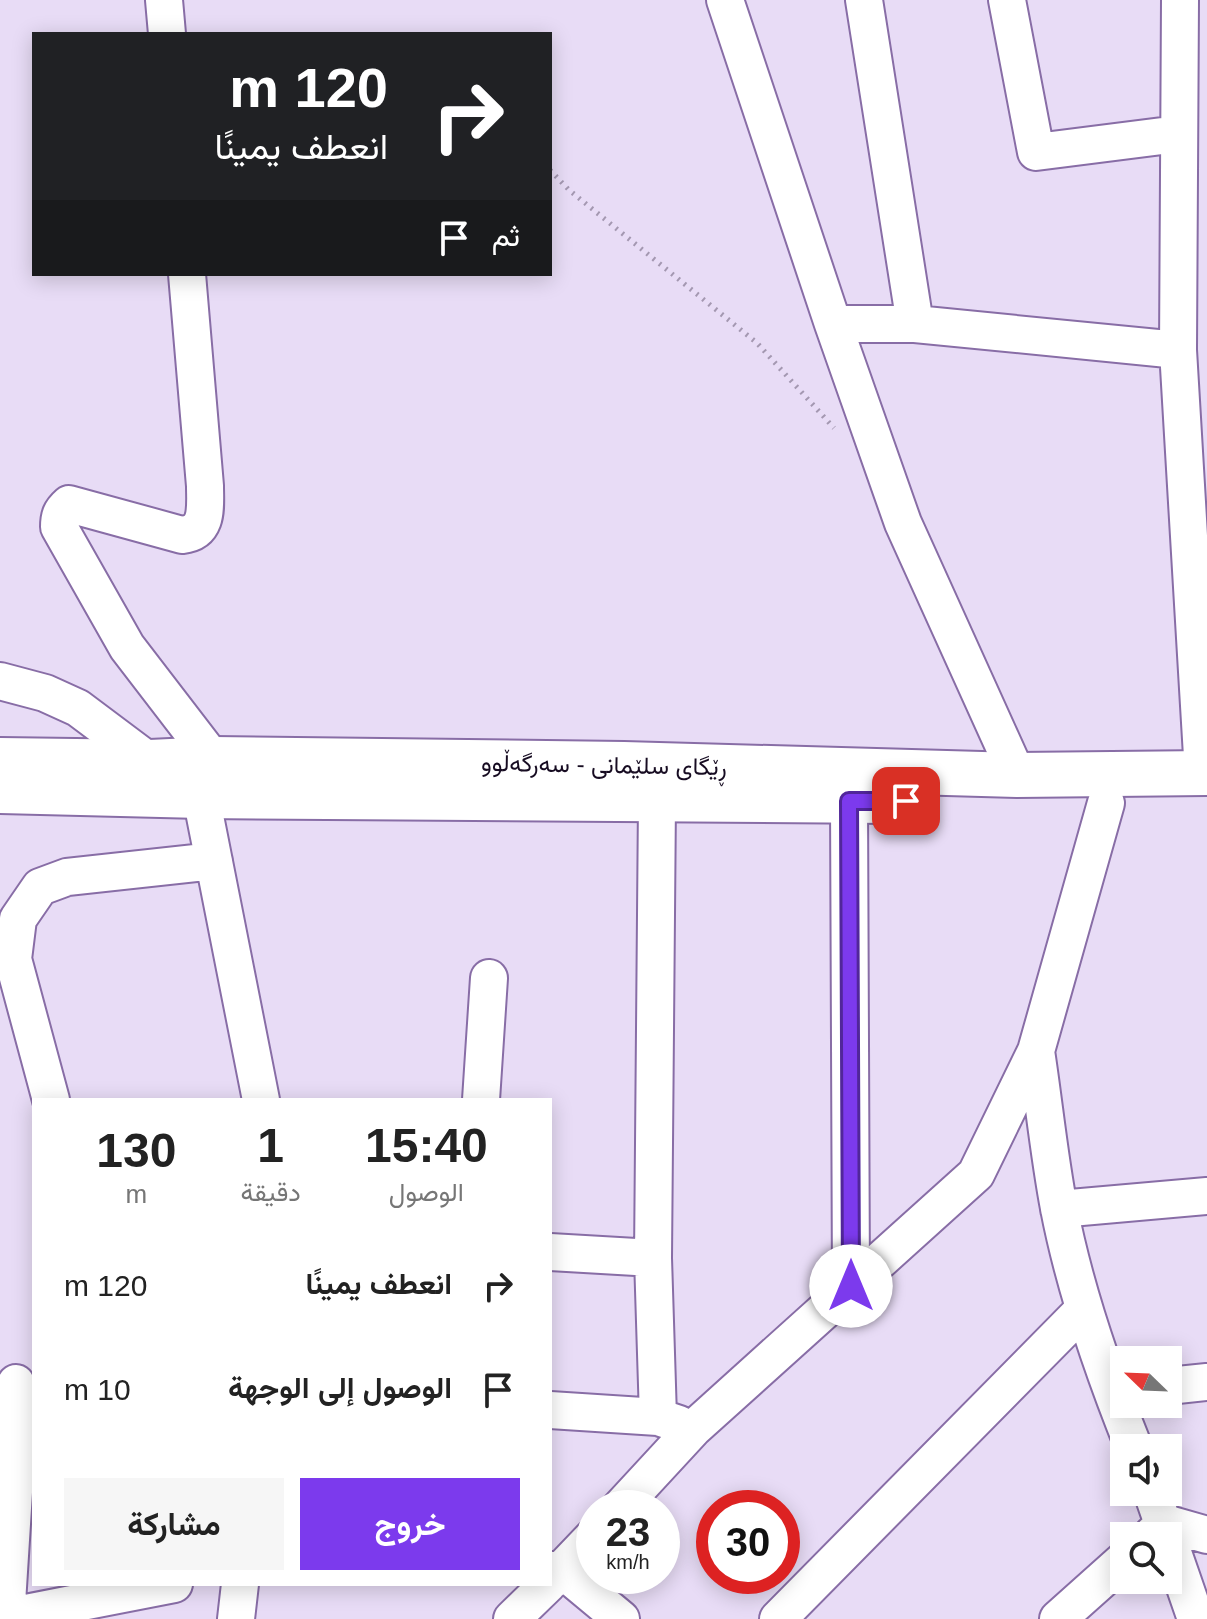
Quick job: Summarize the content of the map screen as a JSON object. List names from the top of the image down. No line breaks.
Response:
{"streets":{"main road":["ڕێگای سلێمانی - سەرگەڵوو"]},"north":"top left","page":{"turn":["120 m","انعطف يمينًا"],"then":"ثم","eta":["15:40","الوصول","1","دقيقة","130","m"],"list":[{"name":"انعطف يمينًا","value":"120 m"},{"name":"الوصول إلى الوجهة","value":"10 m"}],"buttons":["خروج","مشاركة"],"speed":"23 km/h","limit":"30"}}
